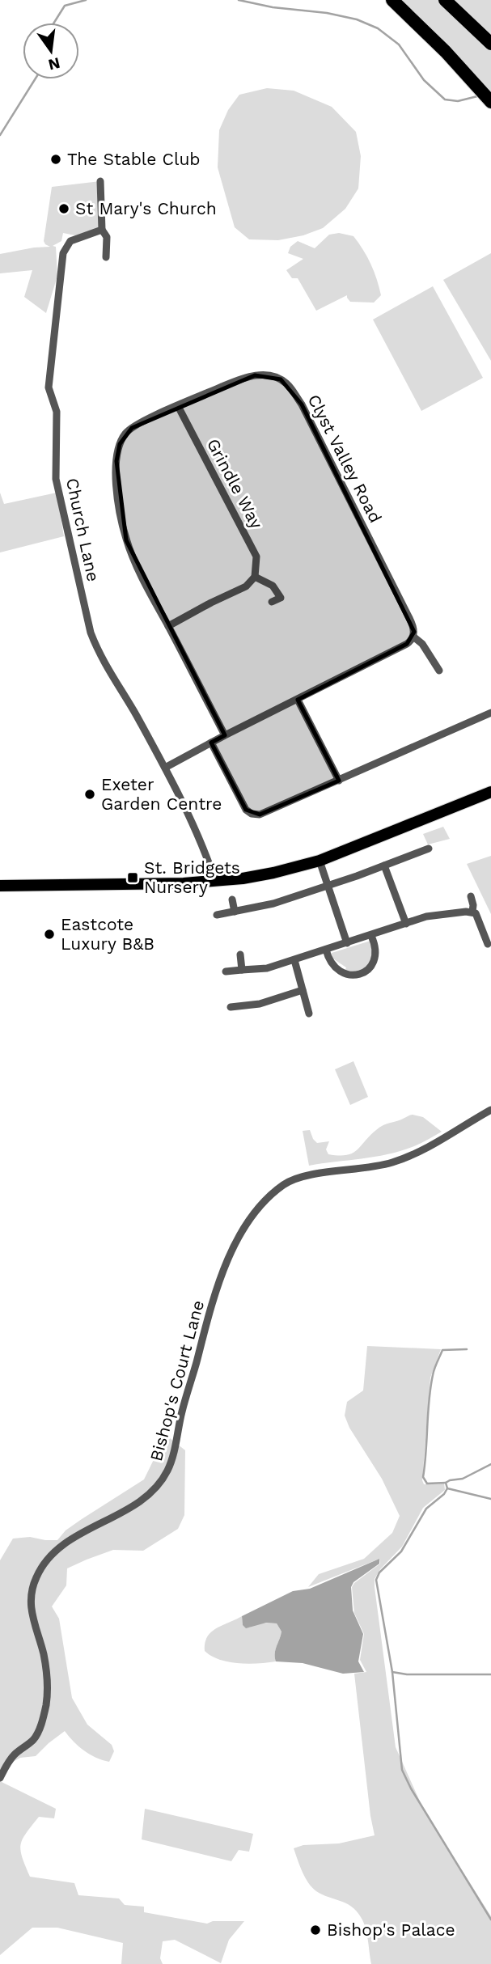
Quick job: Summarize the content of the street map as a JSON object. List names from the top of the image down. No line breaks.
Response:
{"streets":{"street":["Clyst Valley Road","Grindle Way","Church Lane","Bishop's Court Lane"]},"crossings":[["Clyst Valley Road","Grindle Way"]],"places":{"other":["The Stable Club","St Mary's Church","Exeter Garden Centre","Eastcote Luxury B&B","Bishop's Palace"],"transit":["St. Bridgets Nursery"]},"north":"bottom"}
